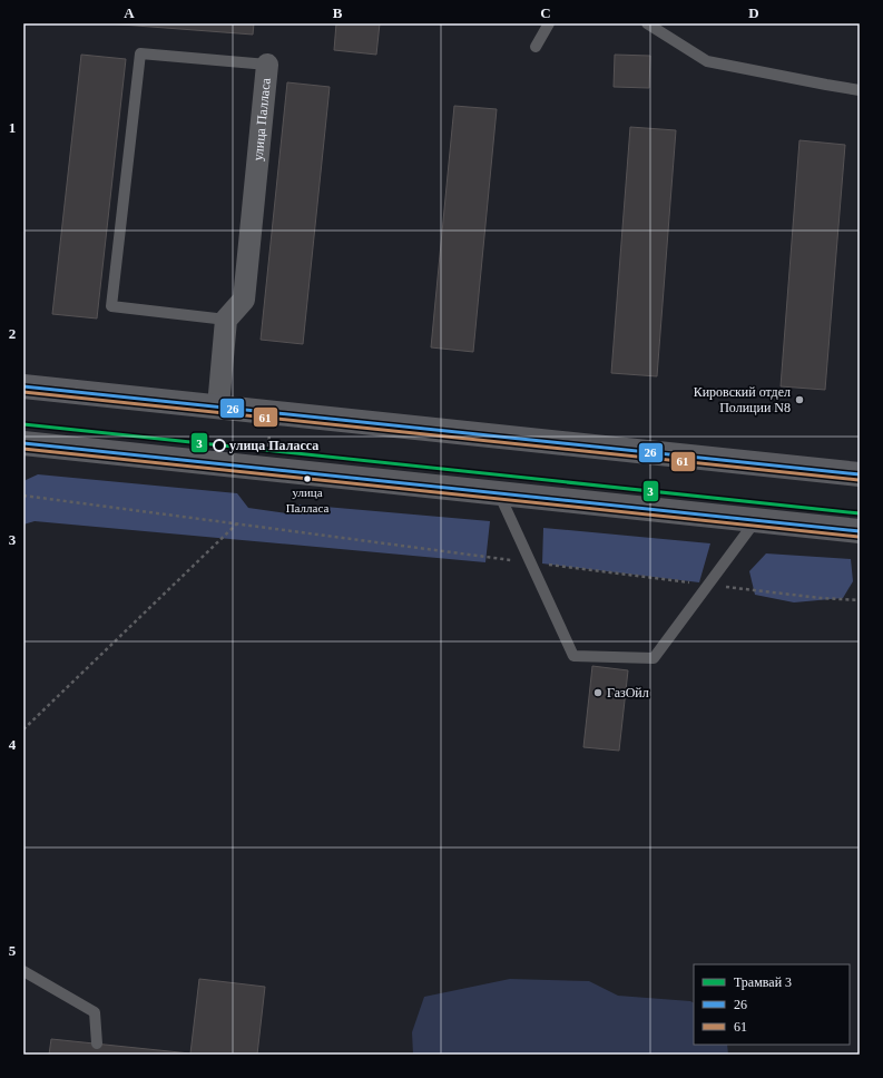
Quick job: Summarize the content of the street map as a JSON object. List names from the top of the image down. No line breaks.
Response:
{"streets":{"street":["улица Палласа"]},"places":["Кировский отдел Полиции N8","улица Паласса","улица Палласа","ГазОйл"],"lines":["transit line 26","transit line 61","tram line 3"],"legend":["Трамвай 3","26","61"],"grid":{"columns":["A","B","C","D"],"rows":["1","2","3","4","5"]}}
